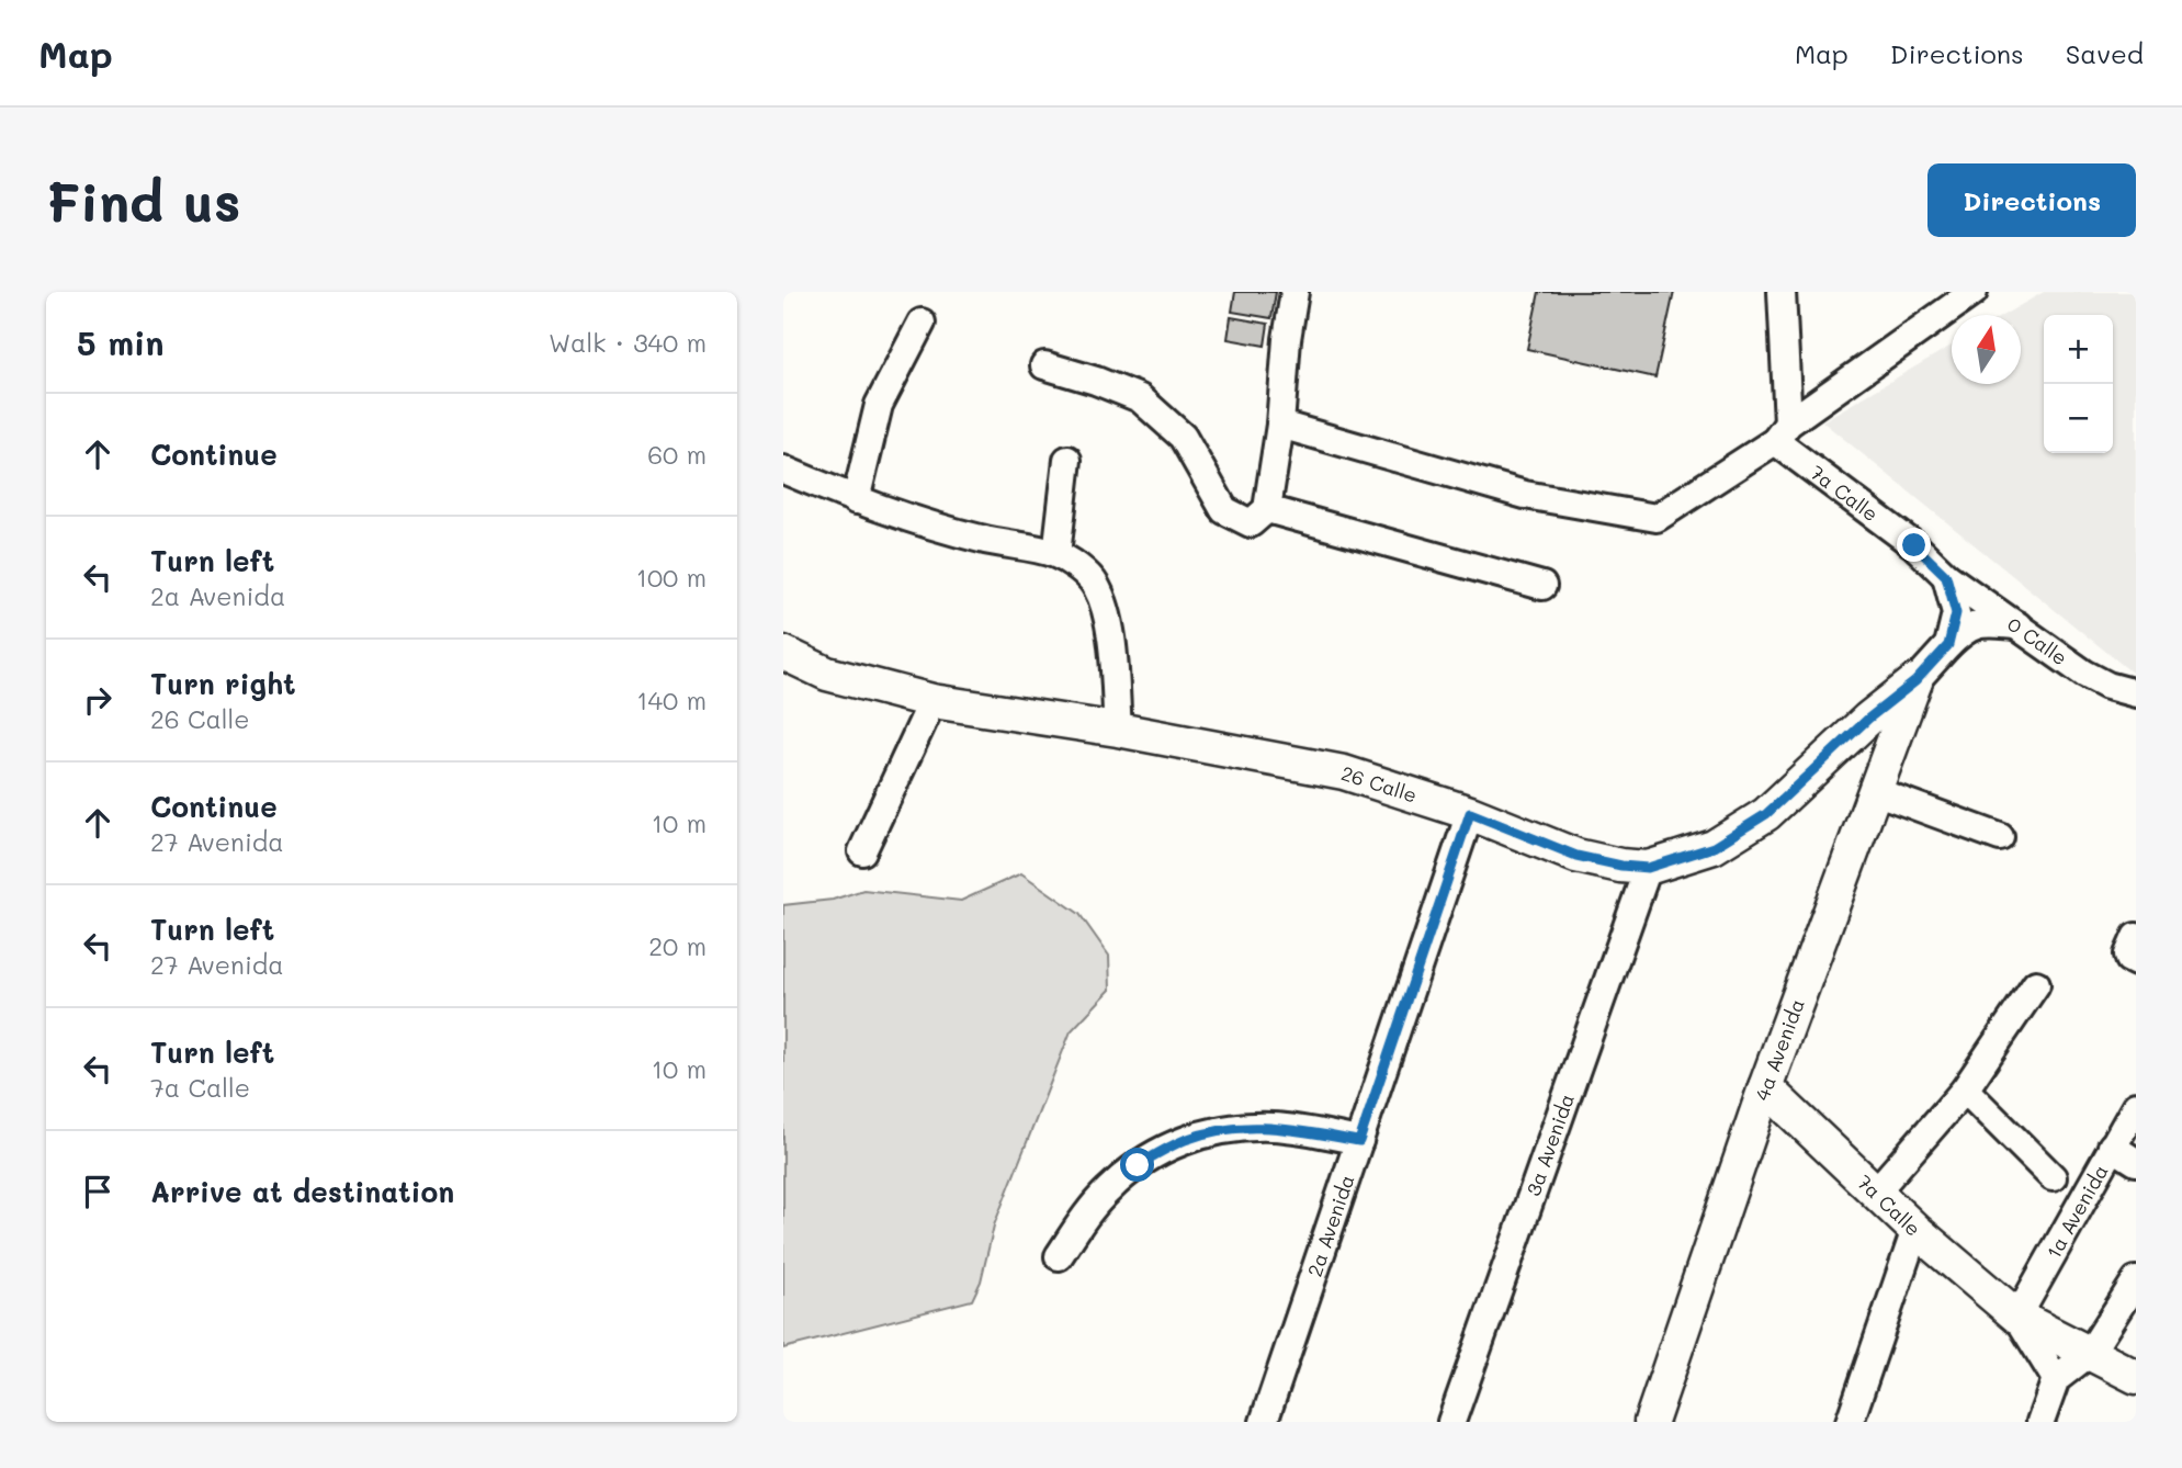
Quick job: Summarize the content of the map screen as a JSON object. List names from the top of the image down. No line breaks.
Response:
{"streets":{"street":["7a Calle","0 Calle","26 Calle","4a Avenida","3a Avenida","1a Avenida","2a Avenida"]},"crossings":[["7a Calle","0 Calle"],["7a Calle","4a Avenida"],["7a Calle","1a Avenida"],["26 Calle","4a Avenida"],["26 Calle","3a Avenida"],["26 Calle","2a Avenida"]],"north":"top","page":{"header":"Map","nav":["Map","Directions","Saved"],"buttons":"Directions","title":"Find us","heading":["5 min","Walk · 340 m"],"map_buttons":["+","−"],"list":[["Continue","60 m"],["Turn left","2a Avenida","100 m"],["Turn right","26 Calle","140 m"],["Continue","27 Avenida","10 m"],["Turn left","27 Avenida","20 m"],["Turn left","7a Calle","10 m"],"Arrive at destination"]}}
